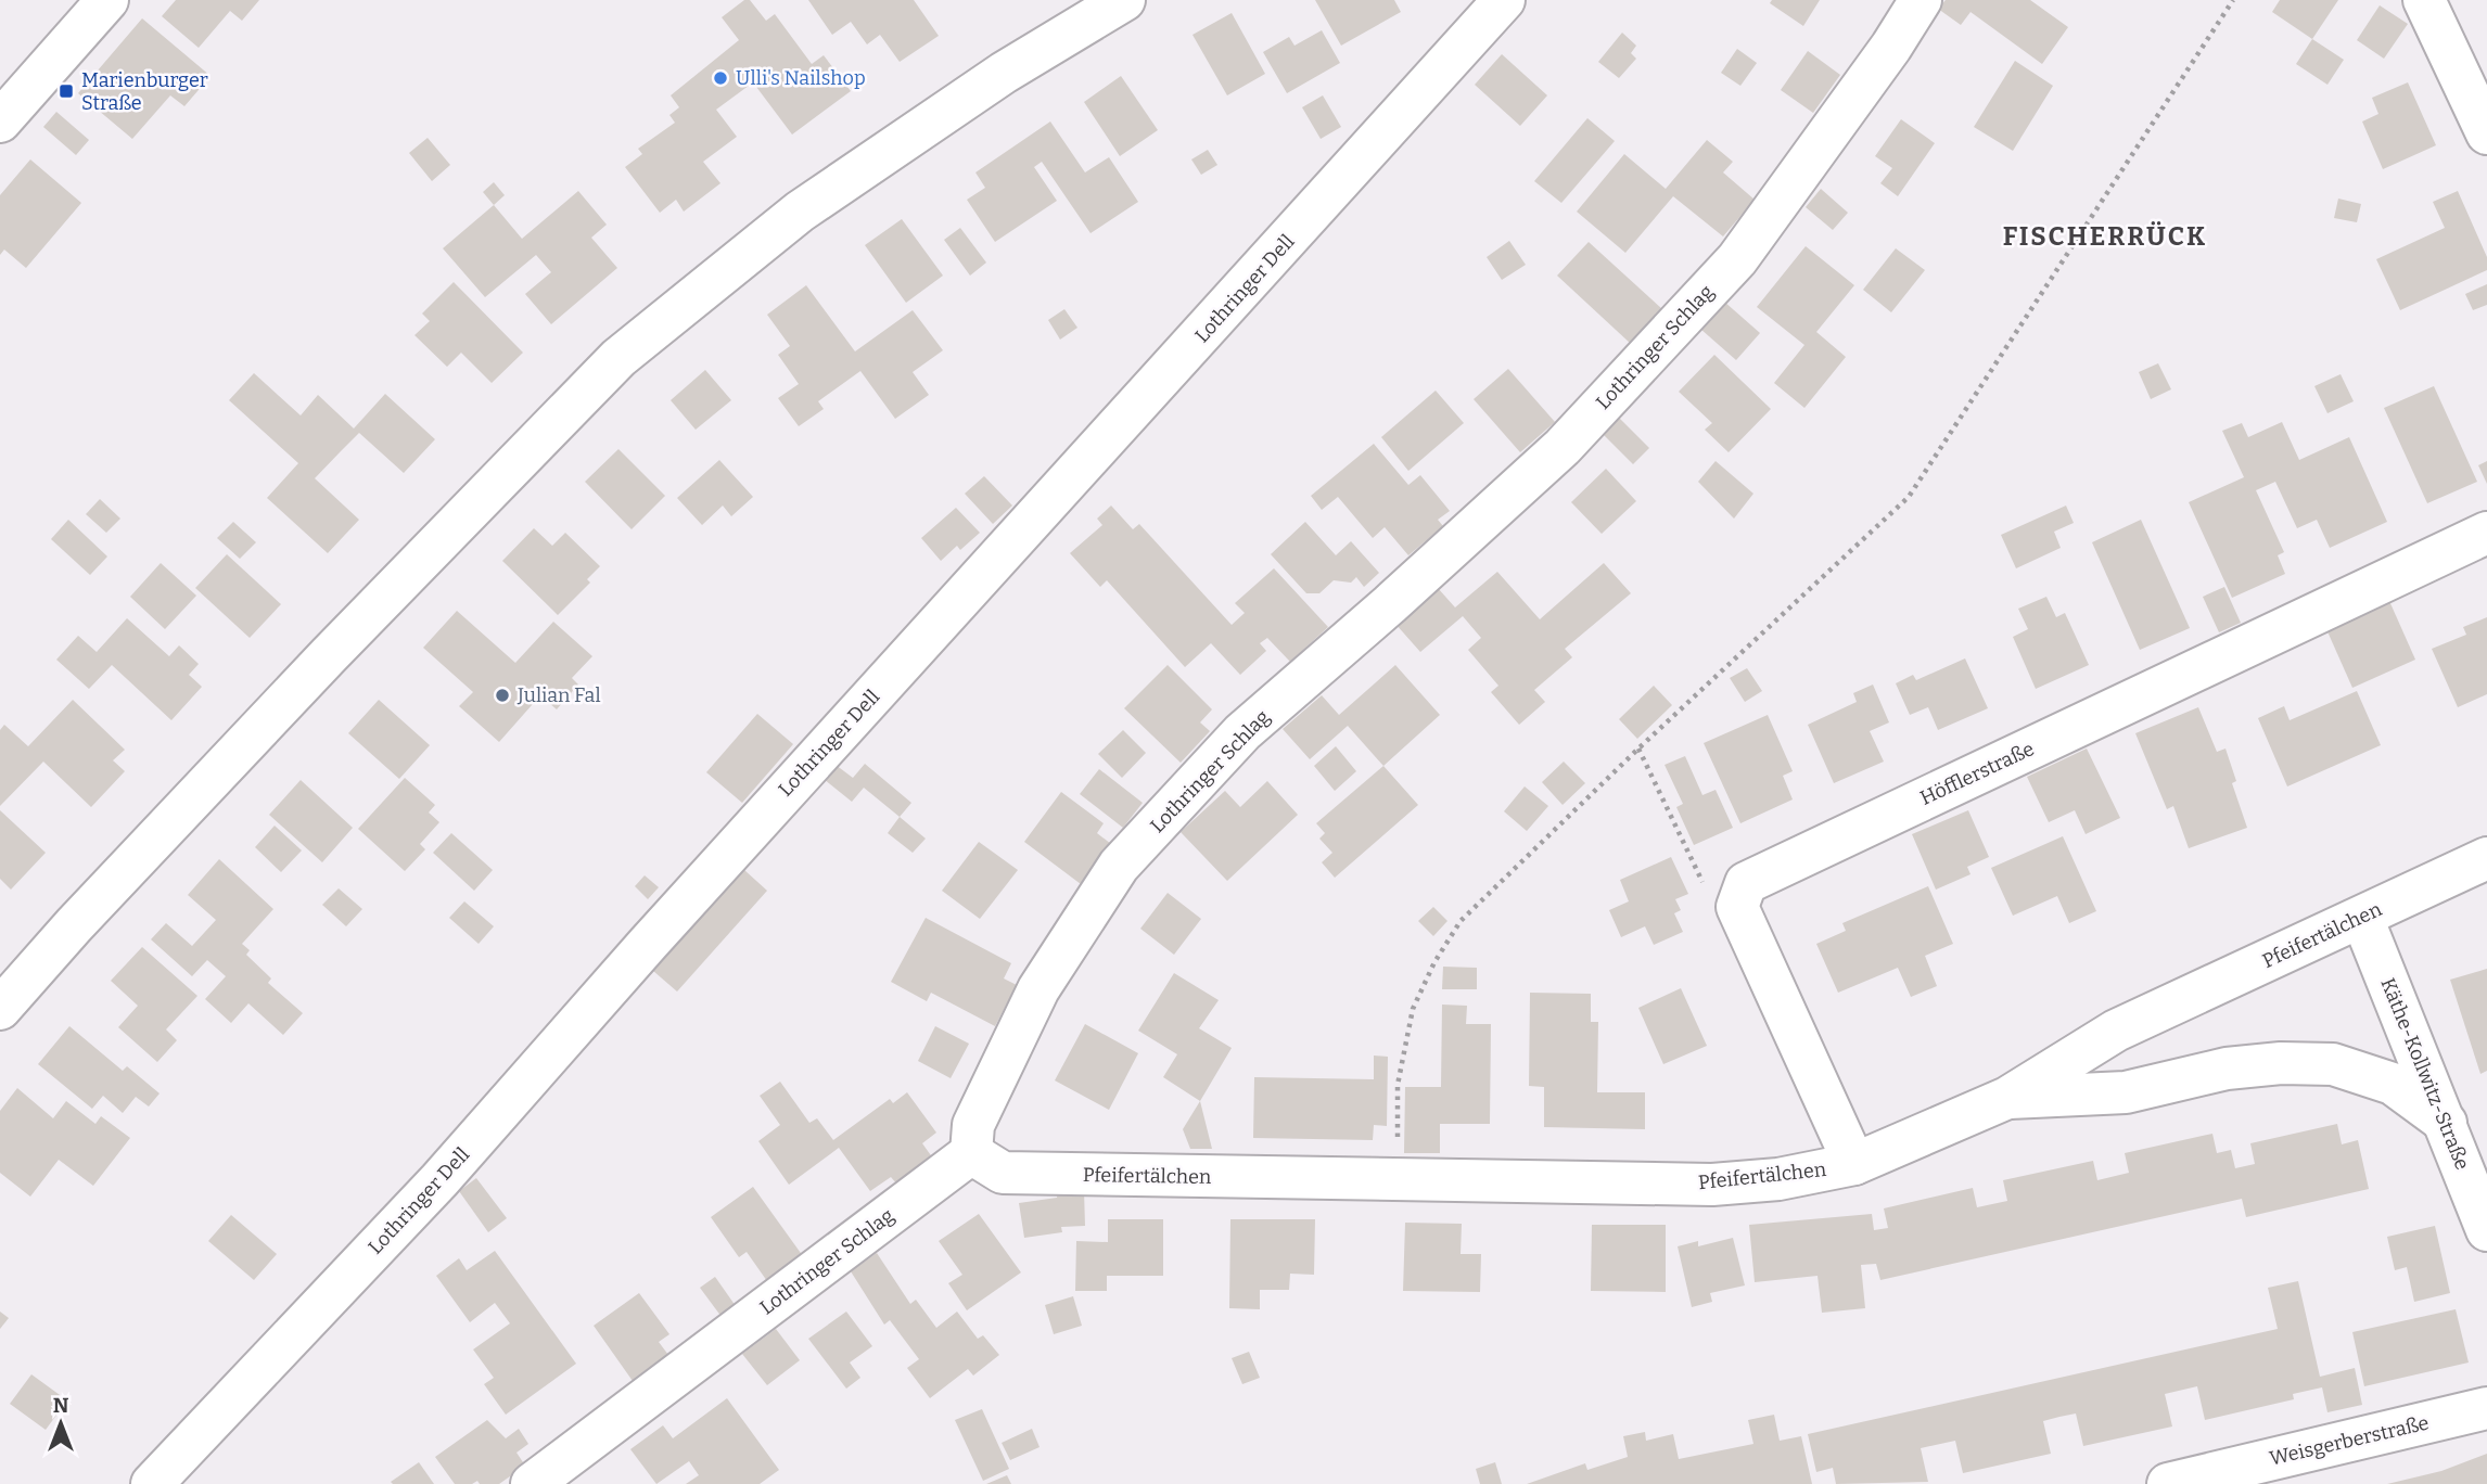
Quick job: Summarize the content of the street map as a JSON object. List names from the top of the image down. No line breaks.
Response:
{"streets":{"street":["Lothringer Dell","Lothringer Schlag","Höfflerstraße","Pfeifertälchen","Käthe-Kollwitz-Straße","Weisgerberstraße"]},"crossings":[["Lothringer Schlag","Pfeifertälchen"],["Höfflerstraße","Pfeifertälchen"],["Pfeifertälchen","Käthe-Kollwitz-Straße"]],"districts":["FISCHERRÜCK"],"places":{"other":["Ulli's Nailshop","Julian Fal"],"transit":["Marienburger Straße"]},"north":"top"}
